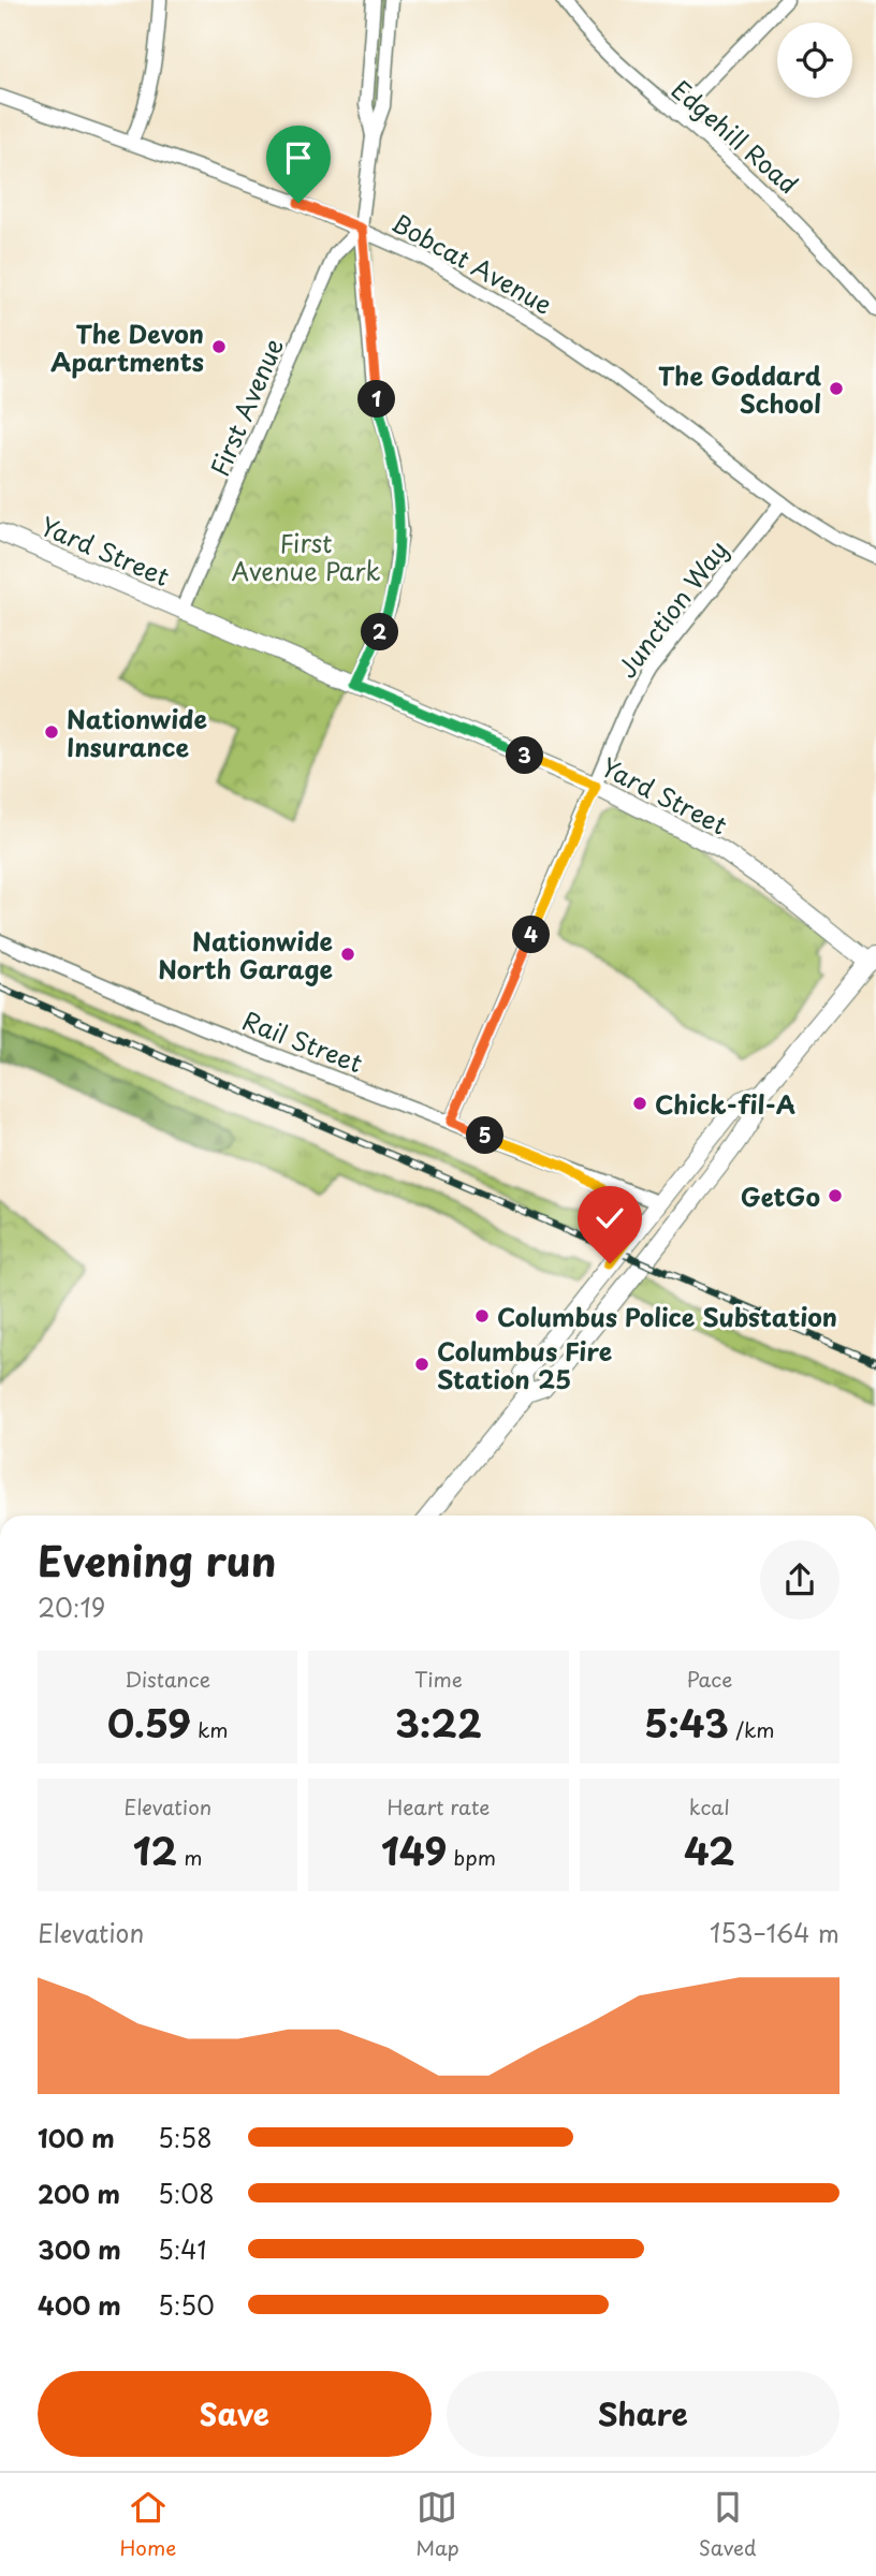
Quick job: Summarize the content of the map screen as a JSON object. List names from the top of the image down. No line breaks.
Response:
{"streets":{"street":["Edgehill Road","Bobcat Avenue","First Avenue","Yard Street","Junction Way","Rail Street"]},"crossings":[["Bobcat Avenue","First Avenue"],["Bobcat Avenue","Junction Way"],["First Avenue","Yard Street"],["Yard Street","Junction Way"],["Junction Way","Rail Street"]],"parks":["First Avenue Park"],"places":["The Devon Apartments","The Goddard School","Nationwide Insurance","Nationwide North Garage","Chick-fil-A","GetGo","Columbus Police Substation","Columbus Fire Station 25"],"page":{"pins":["1","2","3","4","5"],"heading":["Evening run","20:19"],"stats":[["Distance","0.59 km"],["Time","3:22"],["Pace","5:43 /km"],["Elevation","12 m"],["Heart rate","149 bpm"],["kcal","42"]],"chart":["Elevation","153–164 m"],"list":[{"name":"100 m","note":"5:58"},{"name":"200 m","note":"5:08"},{"name":"300 m","note":"5:41"},{"name":"400 m","note":"5:50"}],"buttons":["Save","Share"],"tabs":["Home","Map","Saved"]}}
